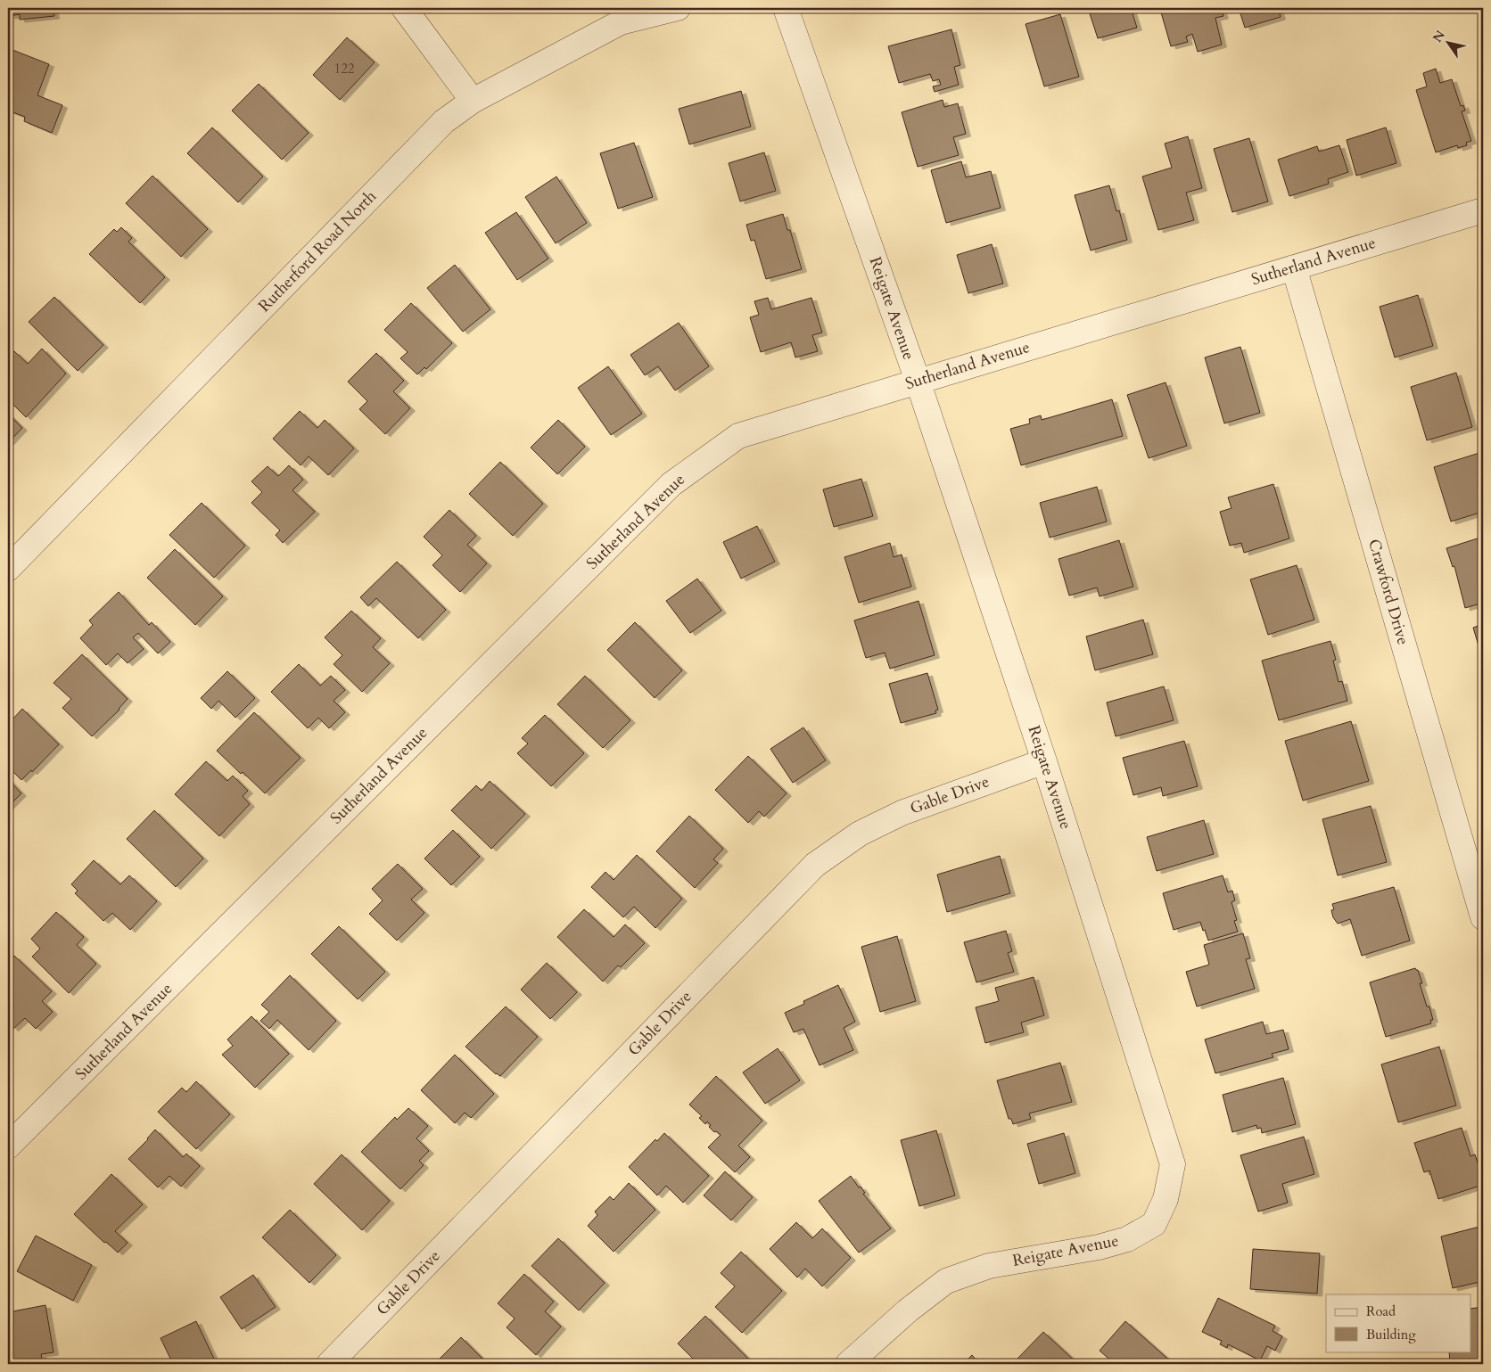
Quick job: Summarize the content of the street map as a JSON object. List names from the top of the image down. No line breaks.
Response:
{"streets":{"street":["Rutherford Road North","Sutherland Avenue","Reigate Avenue","Crawford Drive","Gable Drive"]},"crossings":[["Sutherland Avenue","Reigate Avenue"],["Sutherland Avenue","Crawford Drive"],["Reigate Avenue","Gable Drive"]],"house_numbers":["122"],"legend":["Road","Building"],"north":"top left"}
